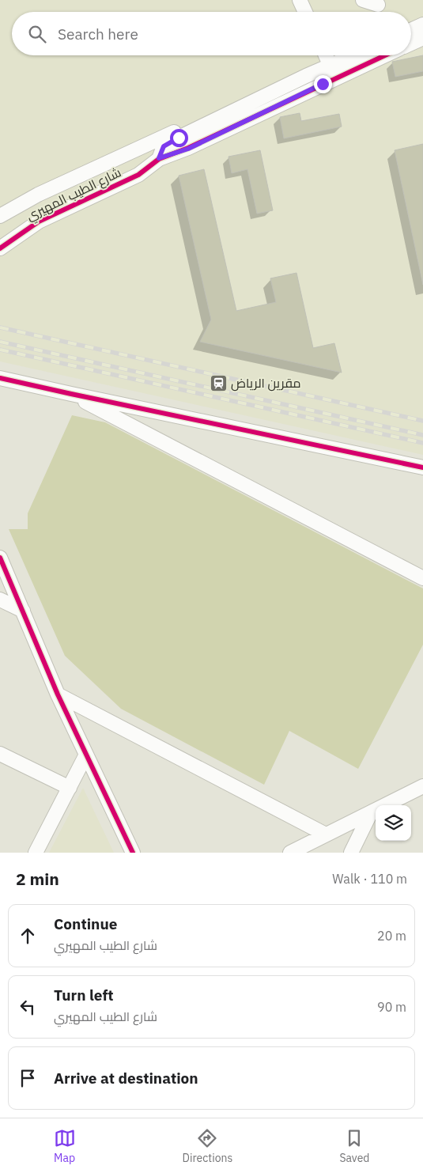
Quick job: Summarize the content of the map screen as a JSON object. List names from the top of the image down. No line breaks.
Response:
{"streets":{"street":["شارع الطيب المهيري"]},"places":{"station":["مقرين الرياض"]},"page":{"search":"Search here","heading":["2 min","Walk · 110 m"],"list":[["Continue","شارع الطيب المهيري","20 m"],["Turn left","شارع الطيب المهيري","90 m"],"Arrive at destination"],"nav":["Map","Directions","Saved"]}}
